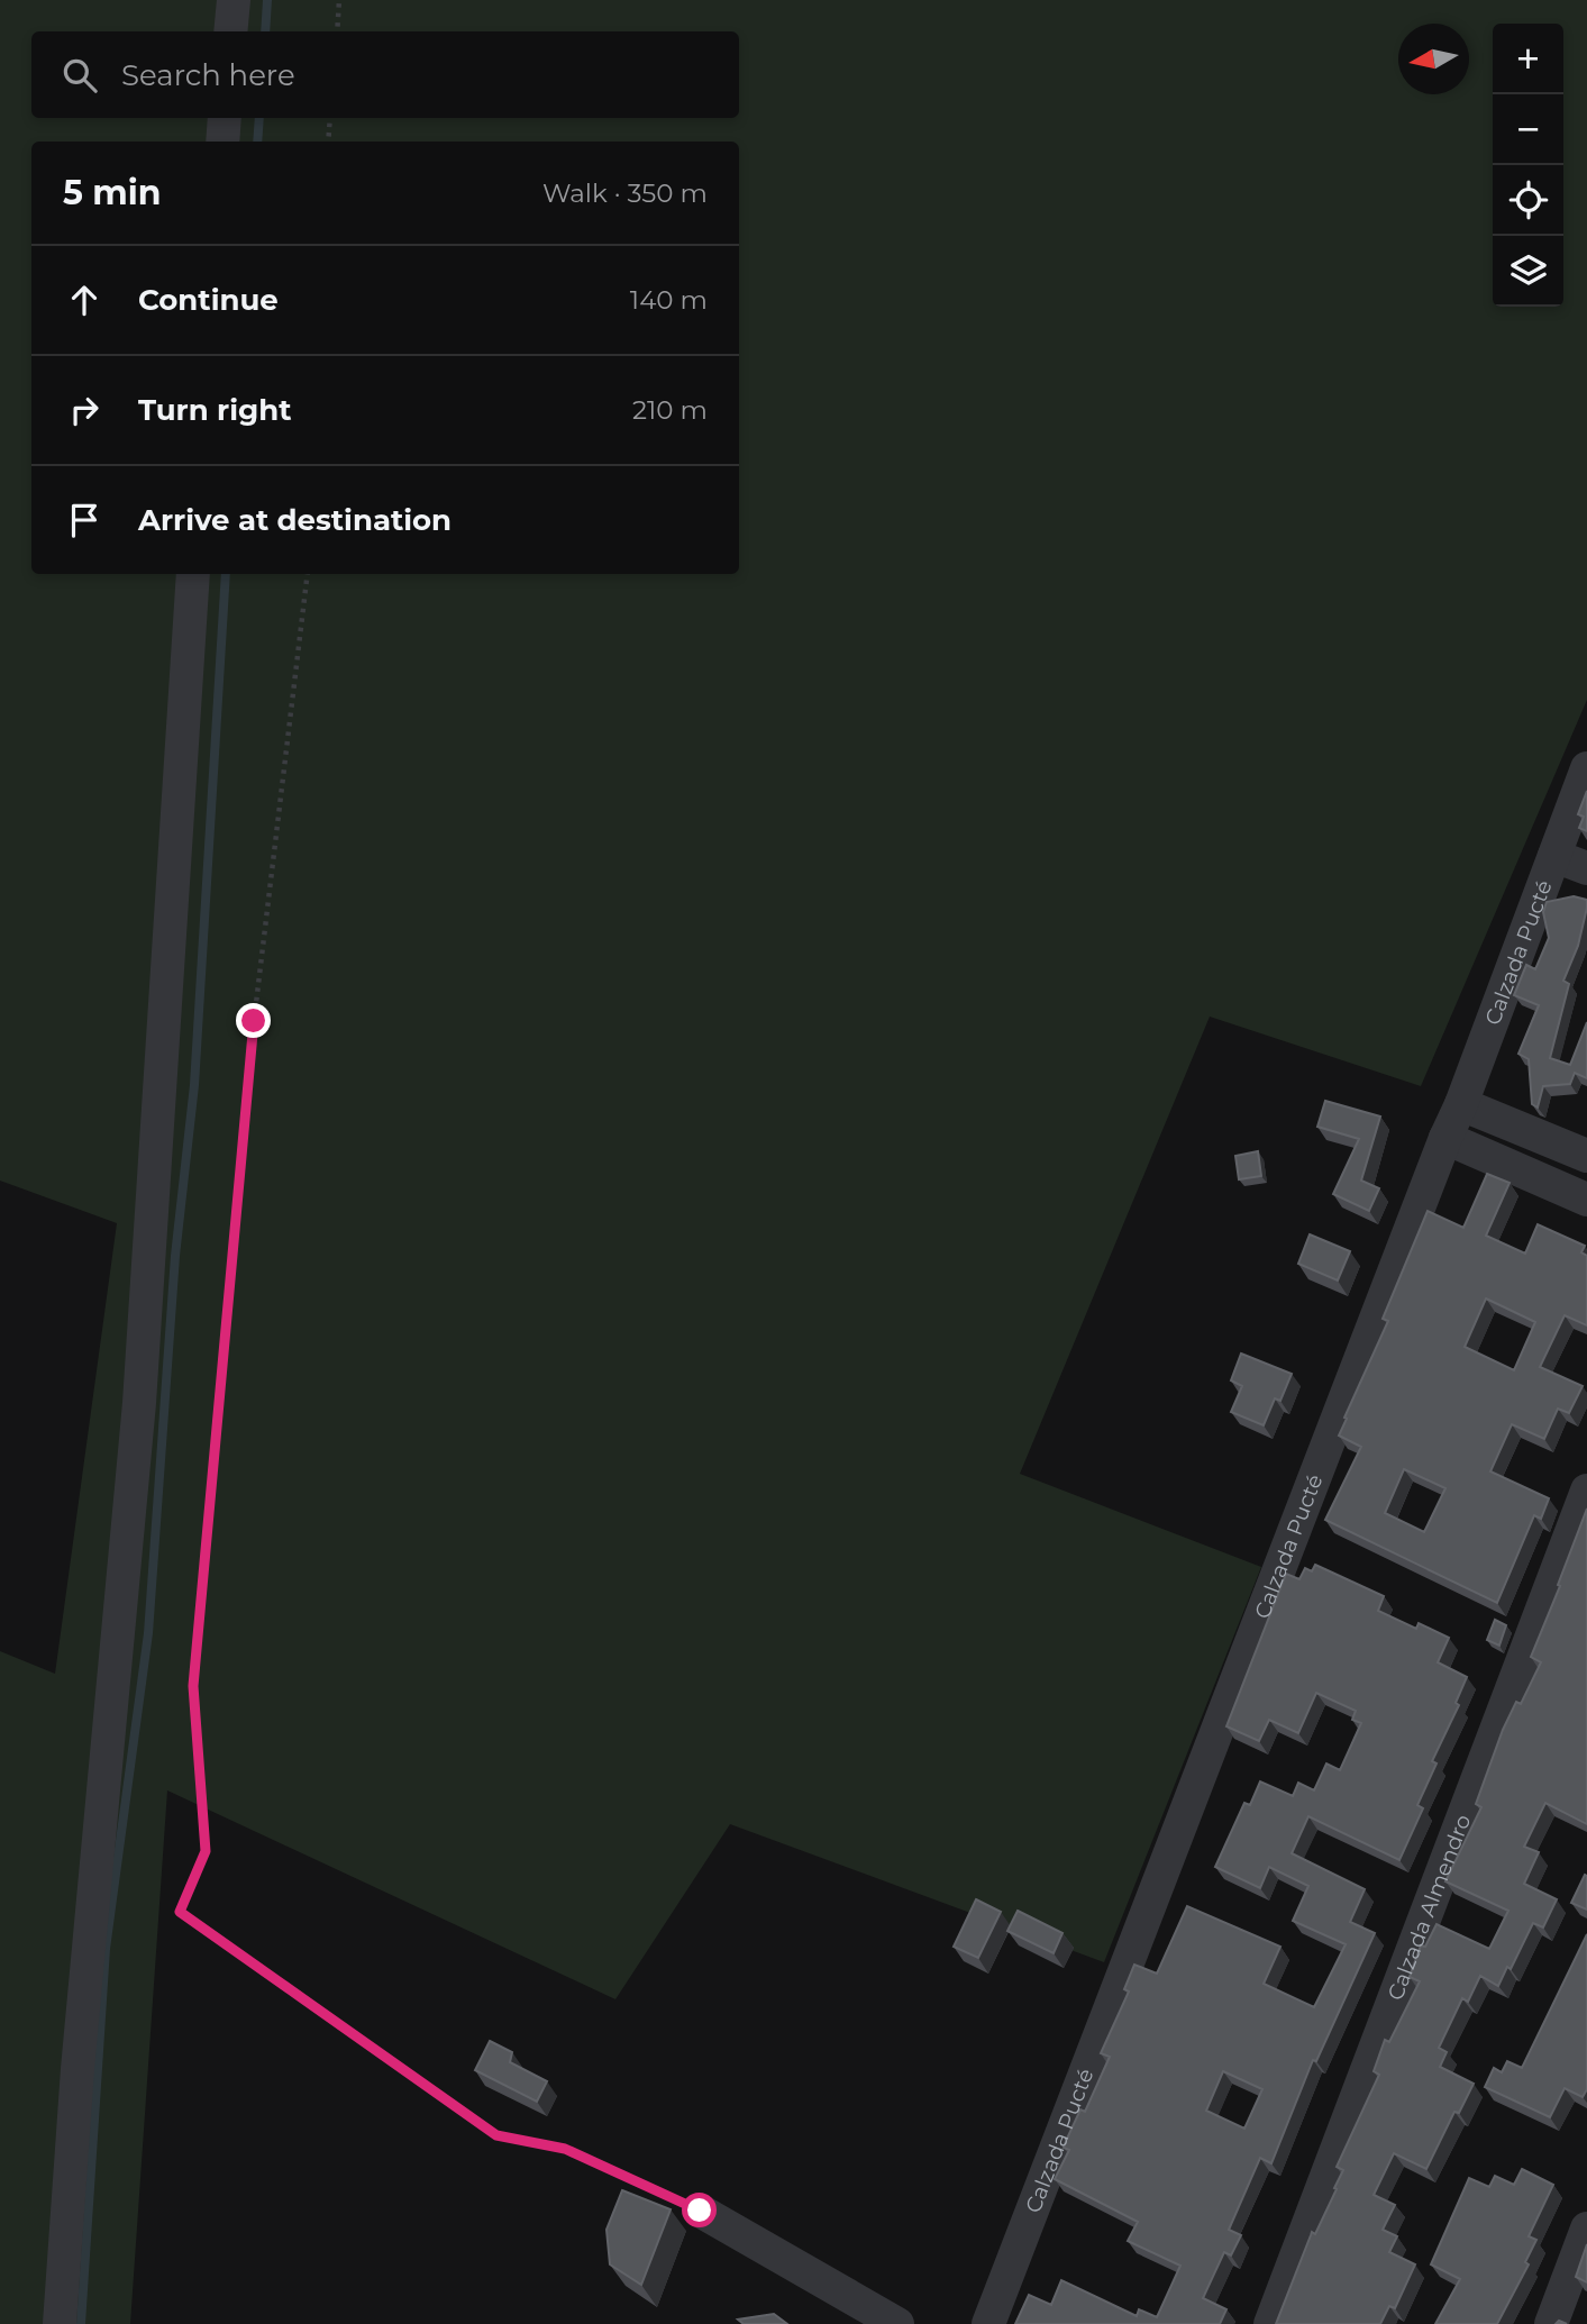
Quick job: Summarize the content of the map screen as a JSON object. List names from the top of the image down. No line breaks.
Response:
{"streets":{"street":["Calzada Pucté","Calzada Almendro"]},"north":"left","page":{"map_buttons":["+","−"],"search":"Search here","heading":["5 min","Walk · 350 m"],"list":[["Continue","140 m"],["Turn right","210 m"],"Arrive at destination"]}}
